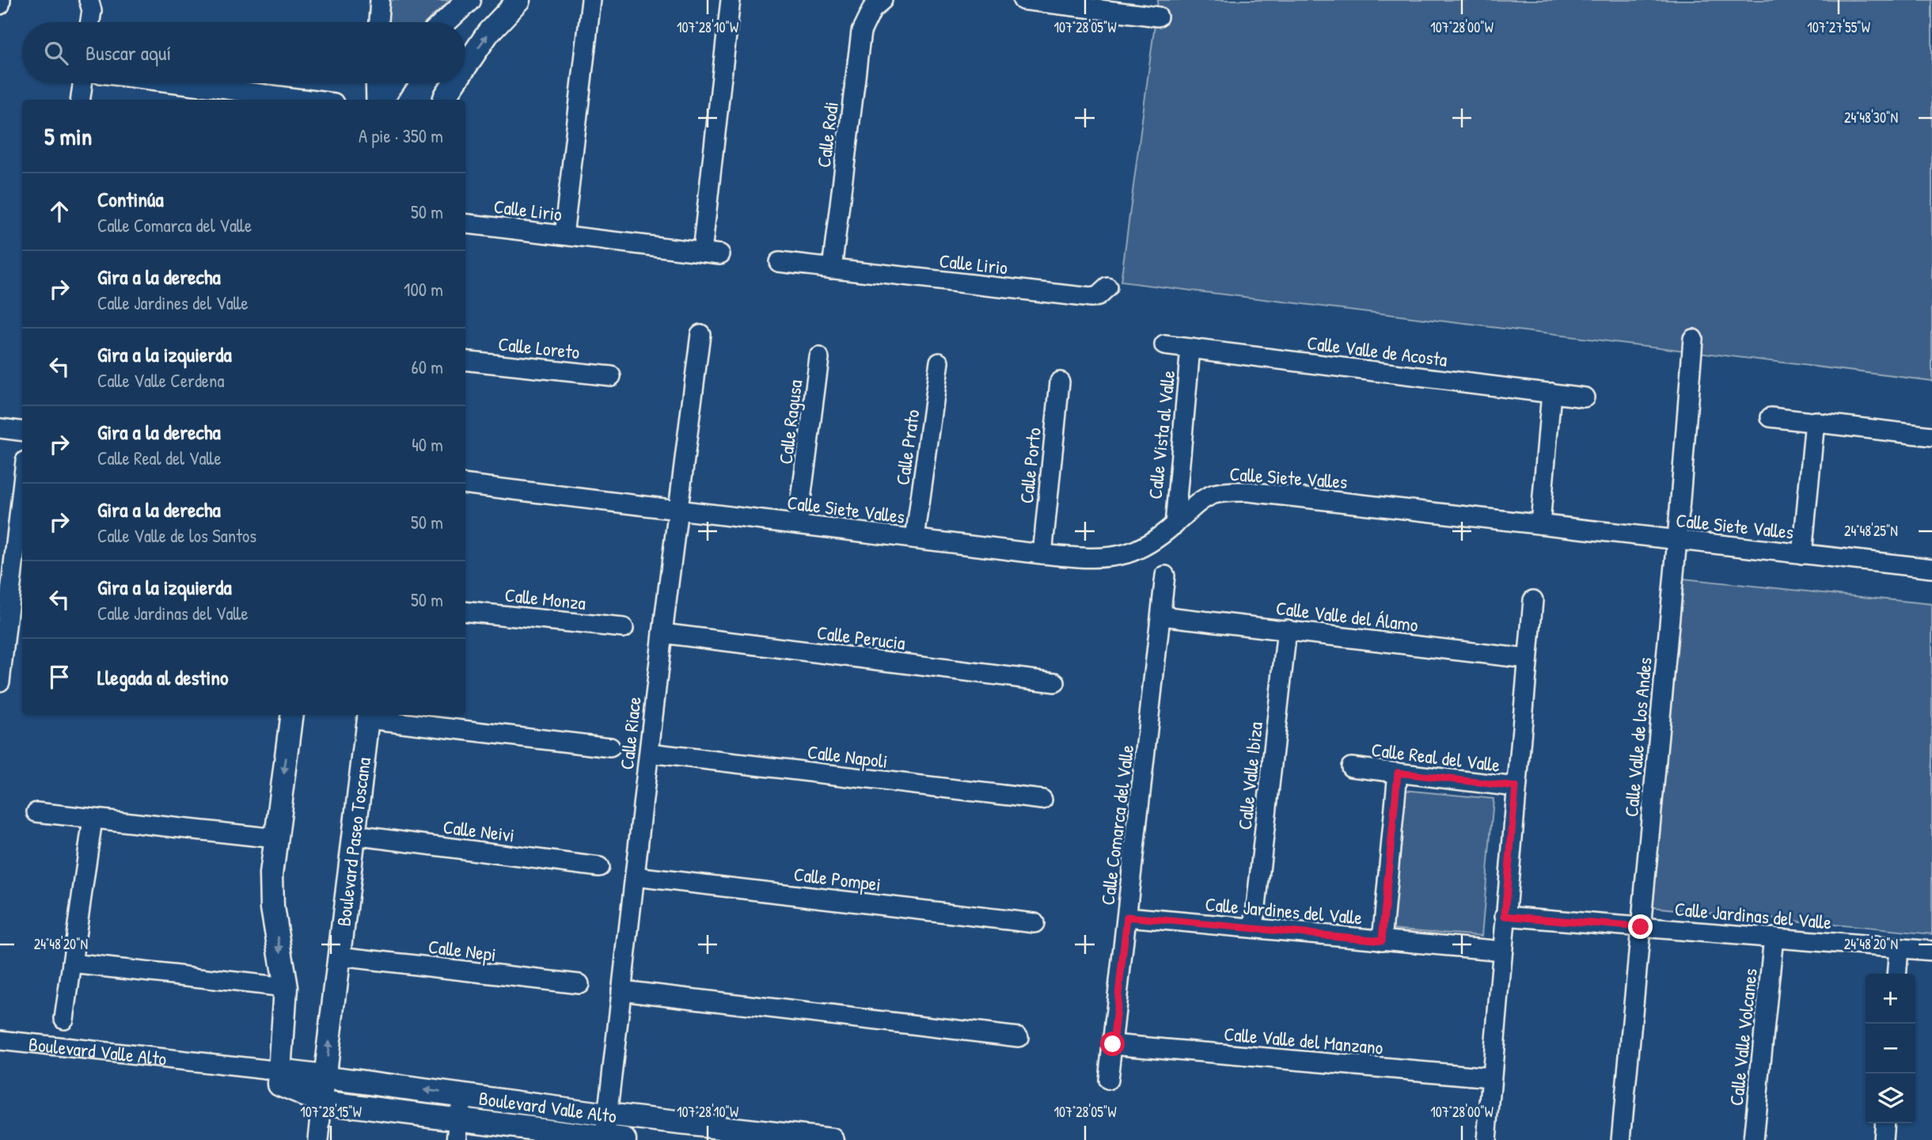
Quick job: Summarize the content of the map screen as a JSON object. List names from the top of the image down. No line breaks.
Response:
{"streets":{"street":["Calle Rodi","Calle Lirio","Calle Loreto","Calle Valle de Acosta","Calle Ragusa","Calle Vista al Valle","Calle Prato","Calle Porto","Calle Siete Valles","Calle Monza","Calle Valle del Álamo","Calle Perucia","Calle Riace","Calle Valle de los Andes","Calle Napoli","Calle Real del Valle","Calle Valle Ibiza","Calle Comarca del Valle","Calle Neivi","Boulevard Paseo Toscana","Calle Pompei","Calle Jardines del Valle","Calle Jardinas del Valle","Calle Nepi","Calle Valle Volcanes","Calle Valle del Manzano","Boulevard Valle Alto"]},"crossings":[["Calle Rodi","Calle Lirio"],["Calle Valle de Acosta","Calle Vista al Valle"],["Calle Ragusa","Calle Siete Valles"],["Calle Vista al Valle","Calle Siete Valles"],["Calle Prato","Calle Siete Valles"],["Calle Porto","Calle Siete Valles"],["Calle Siete Valles","Calle Riace"],["Calle Siete Valles","Calle Valle de los Andes"],["Calle Valle del Álamo","Calle Valle Ibiza"],["Calle Valle del Álamo","Calle Comarca del Valle"],["Calle Perucia","Calle Riace"],["Calle Riace","Calle Napoli"],["Calle Riace","Calle Pompei"],["Calle Riace","Boulevard Valle Alto"],["Calle Valle de los Andes","Calle Jardinas del Valle"],["Calle Valle Ibiza","Calle Jardines del Valle"],["Calle Comarca del Valle","Calle Jardines del Valle"],["Calle Comarca del Valle","Calle Valle del Manzano"],["Calle Neivi","Boulevard Paseo Toscana"],["Boulevard Paseo Toscana","Calle Nepi"],["Boulevard Paseo Toscana","Boulevard Valle Alto"],["Calle Jardinas del Valle","Calle Valle Volcanes"]],"page":{"search":"Buscar aquí","heading":["5 min","A pie · 350 m"],"list":[["Continúa","Calle Comarca del Valle","50 m"],["Gira a la derecha","Calle Jardines del Valle","100 m"],["Gira a la izquierda","Calle Valle Cerdena","60 m"],["Gira a la derecha","Calle Real del Valle","40 m"],["Gira a la derecha","Calle Valle de los Santos","50 m"],["Gira a la izquierda","Calle Jardinas del Valle","50 m"],"Llegada al destino"],"map_buttons":["+","−"]},"coordinates":["107°28'10\"W","107°28'05\"W","107°28'00\"W","107°27'55\"W","24°48'30\"N","24°48'25\"N","24°48'20\"N","107°28'15\"W"]}
